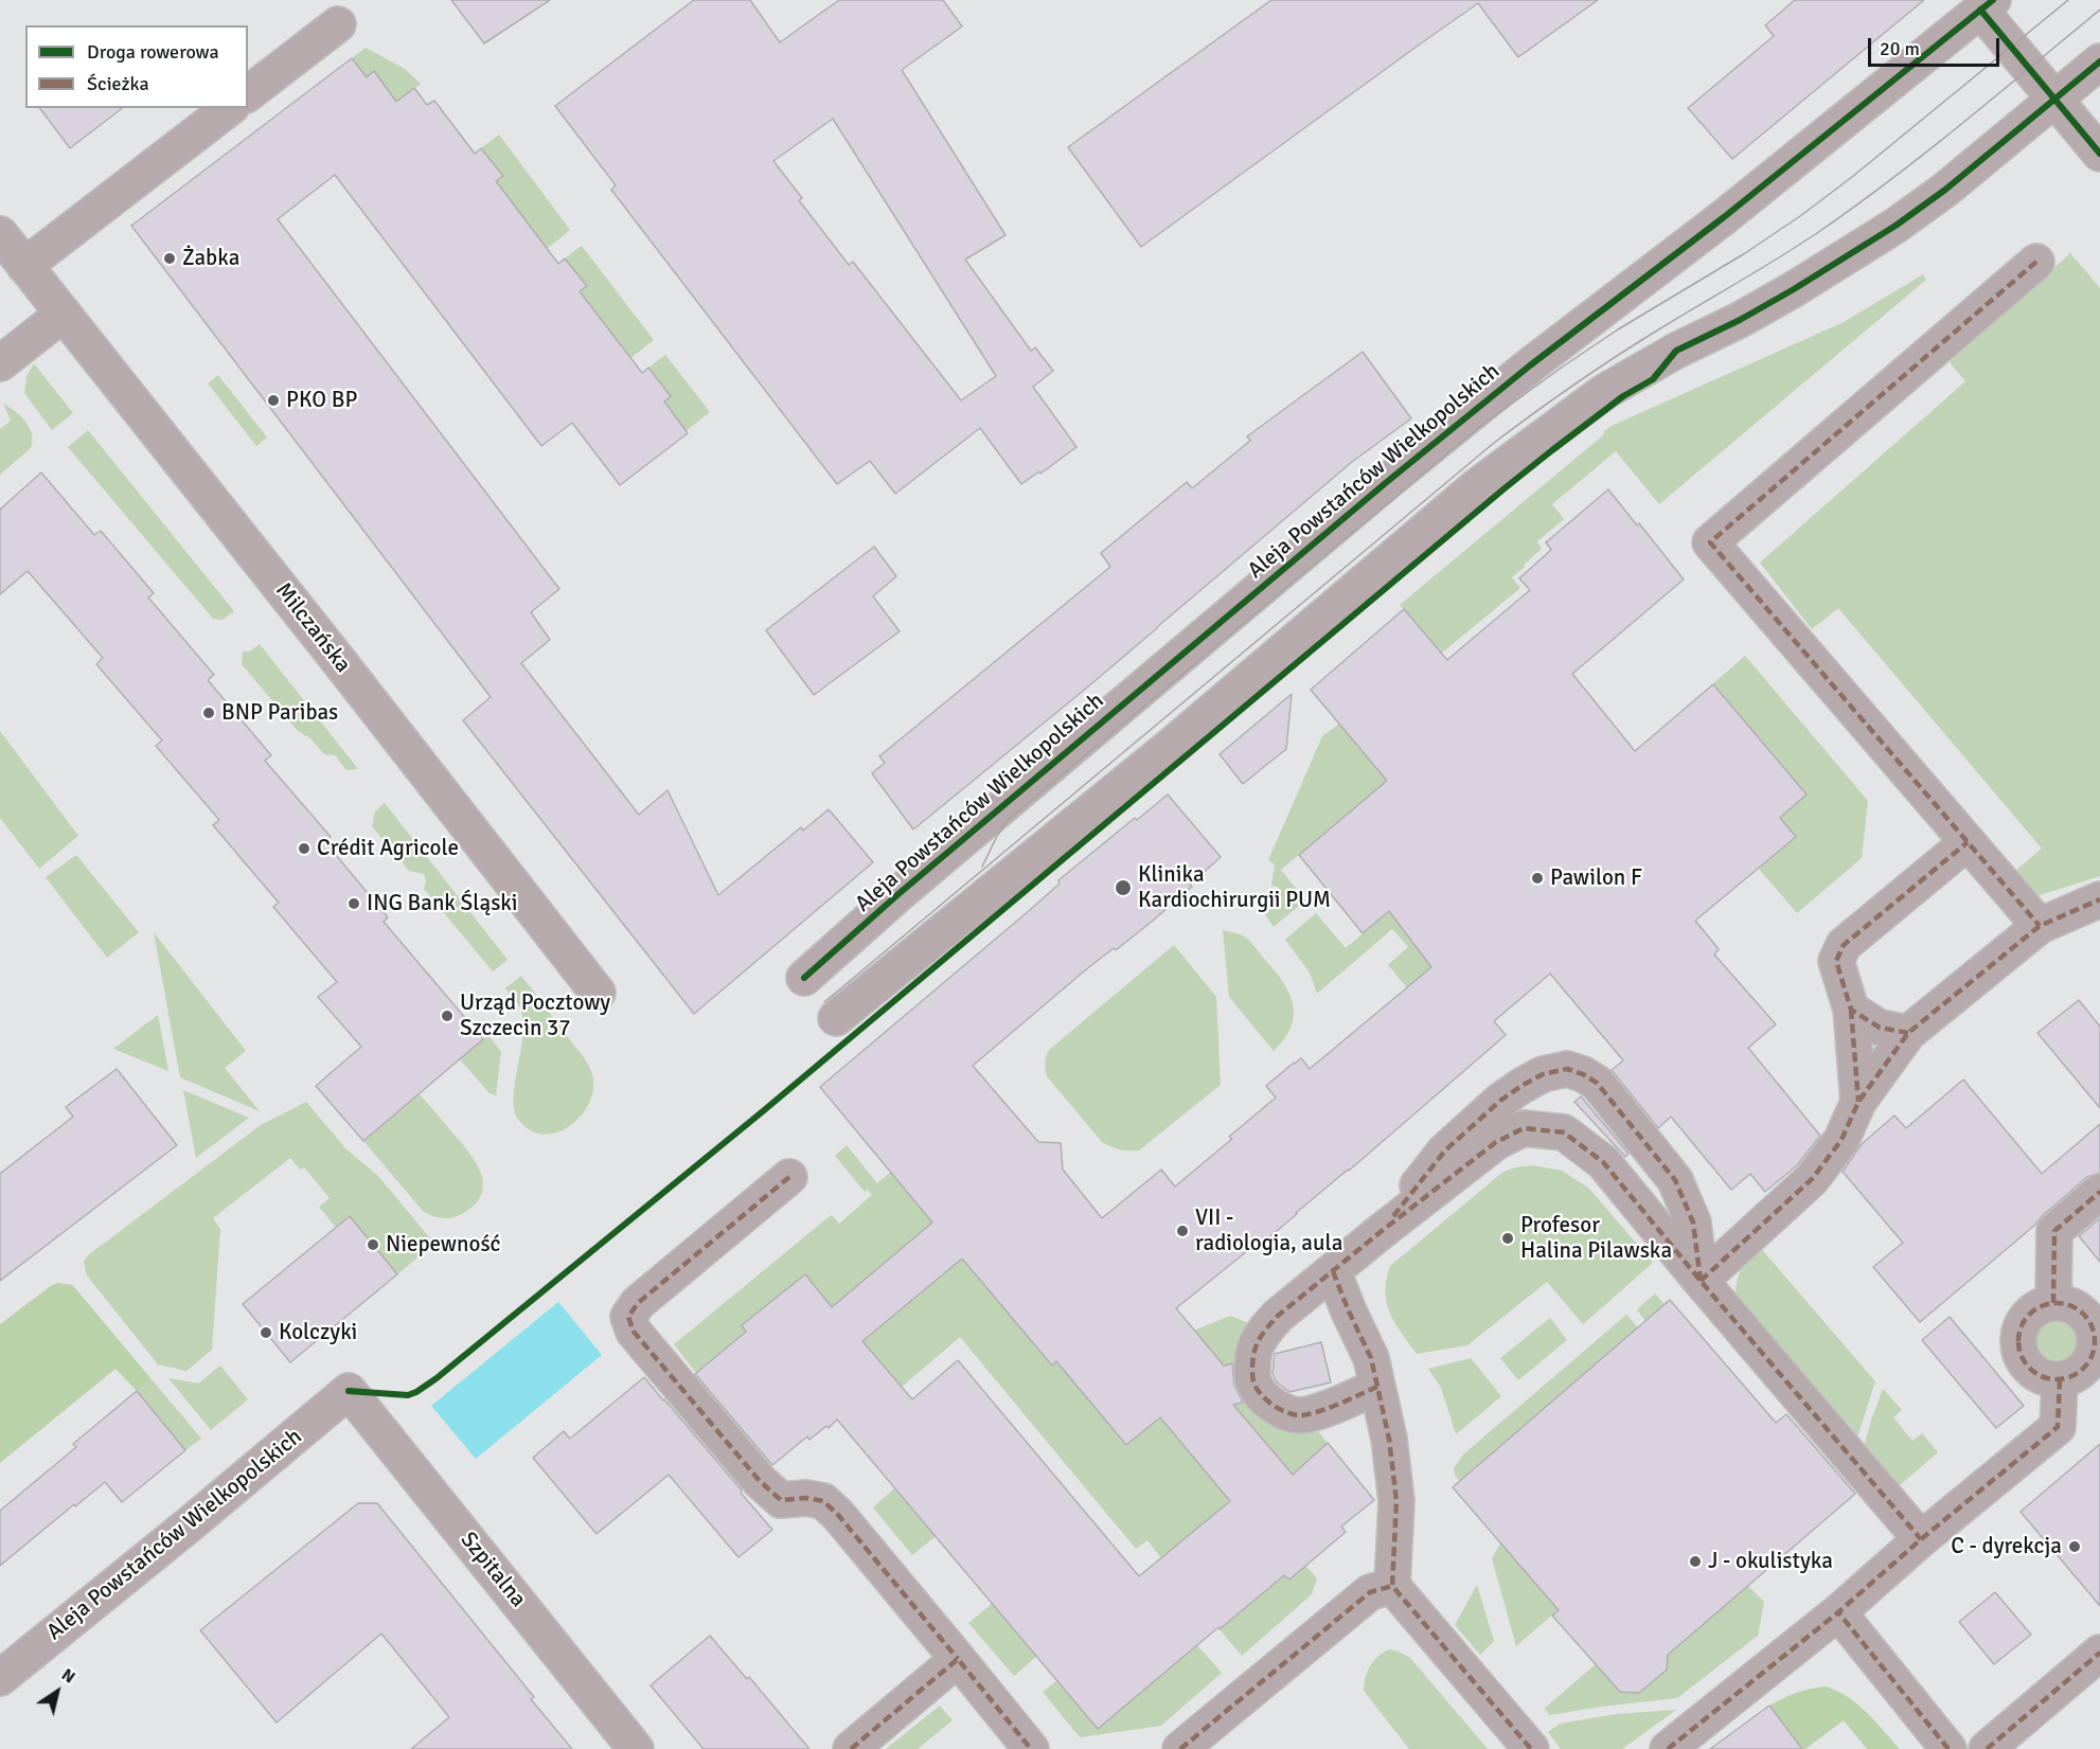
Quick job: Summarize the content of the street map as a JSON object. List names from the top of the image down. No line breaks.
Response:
{"streets":{"street":["Aleja Powstańców Wielkopolskich","Milczańska","Szpitalna"]},"crossings":[["Aleja Powstańców Wielkopolskich","Szpitalna"]],"places":["Żabka","PKO BP","BNP Paribas","Crédit Agricole","Pawilon F","Klinika Kardiochirurgii PUM","ING Bank Śląski","Urząd Pocztowy Szczecin 37","VII - radiologia, aula","Profesor Halina Pilawska","Niepewność","Kolczyki","C - dyrekcja","J - okulistyka"],"legend":["Droga rowerowa","Ścieżka"],"scale_bar":"20 m","north":"top right"}
